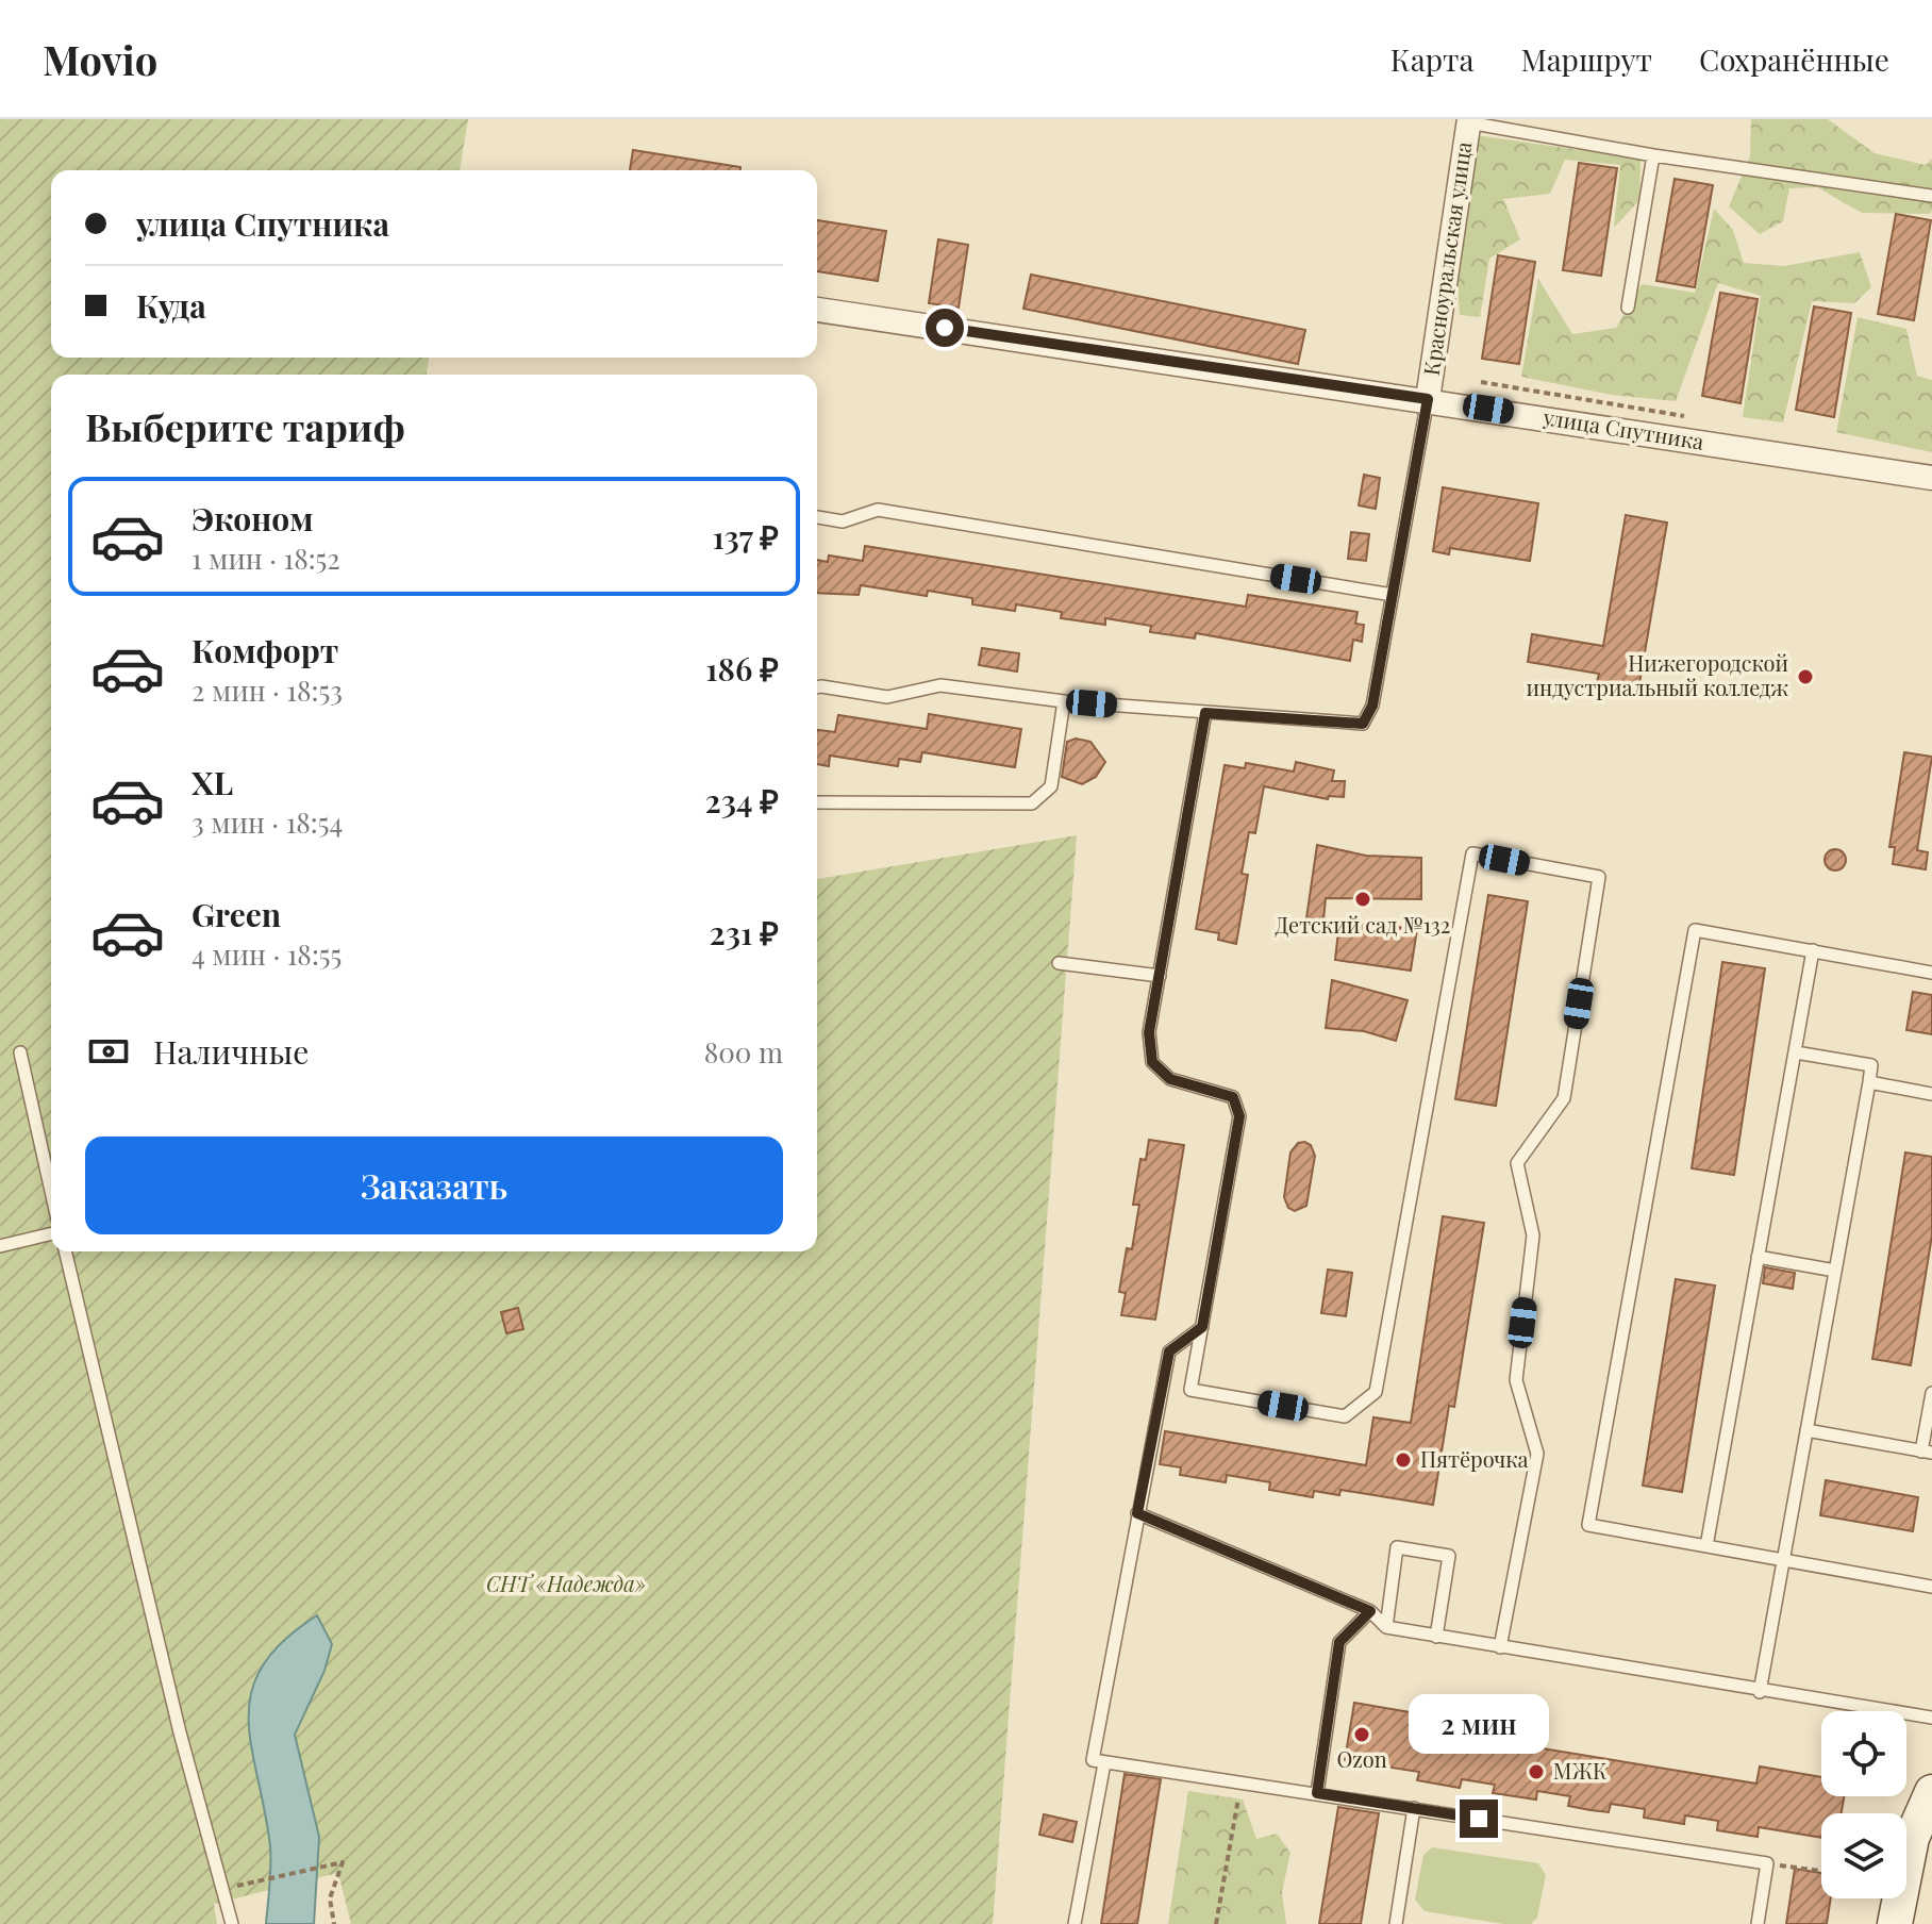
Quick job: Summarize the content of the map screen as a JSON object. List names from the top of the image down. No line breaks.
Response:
{"streets":{"street":["Красноуральская улица","улица Спутника"]},"crossings":[["Красноуральская улица","улица Спутника"]],"parks":["СНТ «Надежда»"],"places":["Нижегородской индустриальный колледж","Детский сад №132","Пятёрочка","Ozon","МЖК"],"page":{"header":"Movio","nav":["Карта","Маршрут","Сохранённые"],"banner":["улица Спутника","Куда"],"heading":"Выберите тариф","list":[{"name":"Эконом","note":"1 мин · 18:52","value":"137 ₽"},{"name":"Комфорт","note":"2 мин · 18:53","value":"186 ₽"},{"name":"XL","note":"3 мин · 18:54","value":"234 ₽"},{"name":"Green","note":"4 мин · 18:55","value":"231 ₽"}],"pay":["Наличные","800 m"],"buttons":"Заказать","bubble":"2 мин"}}
